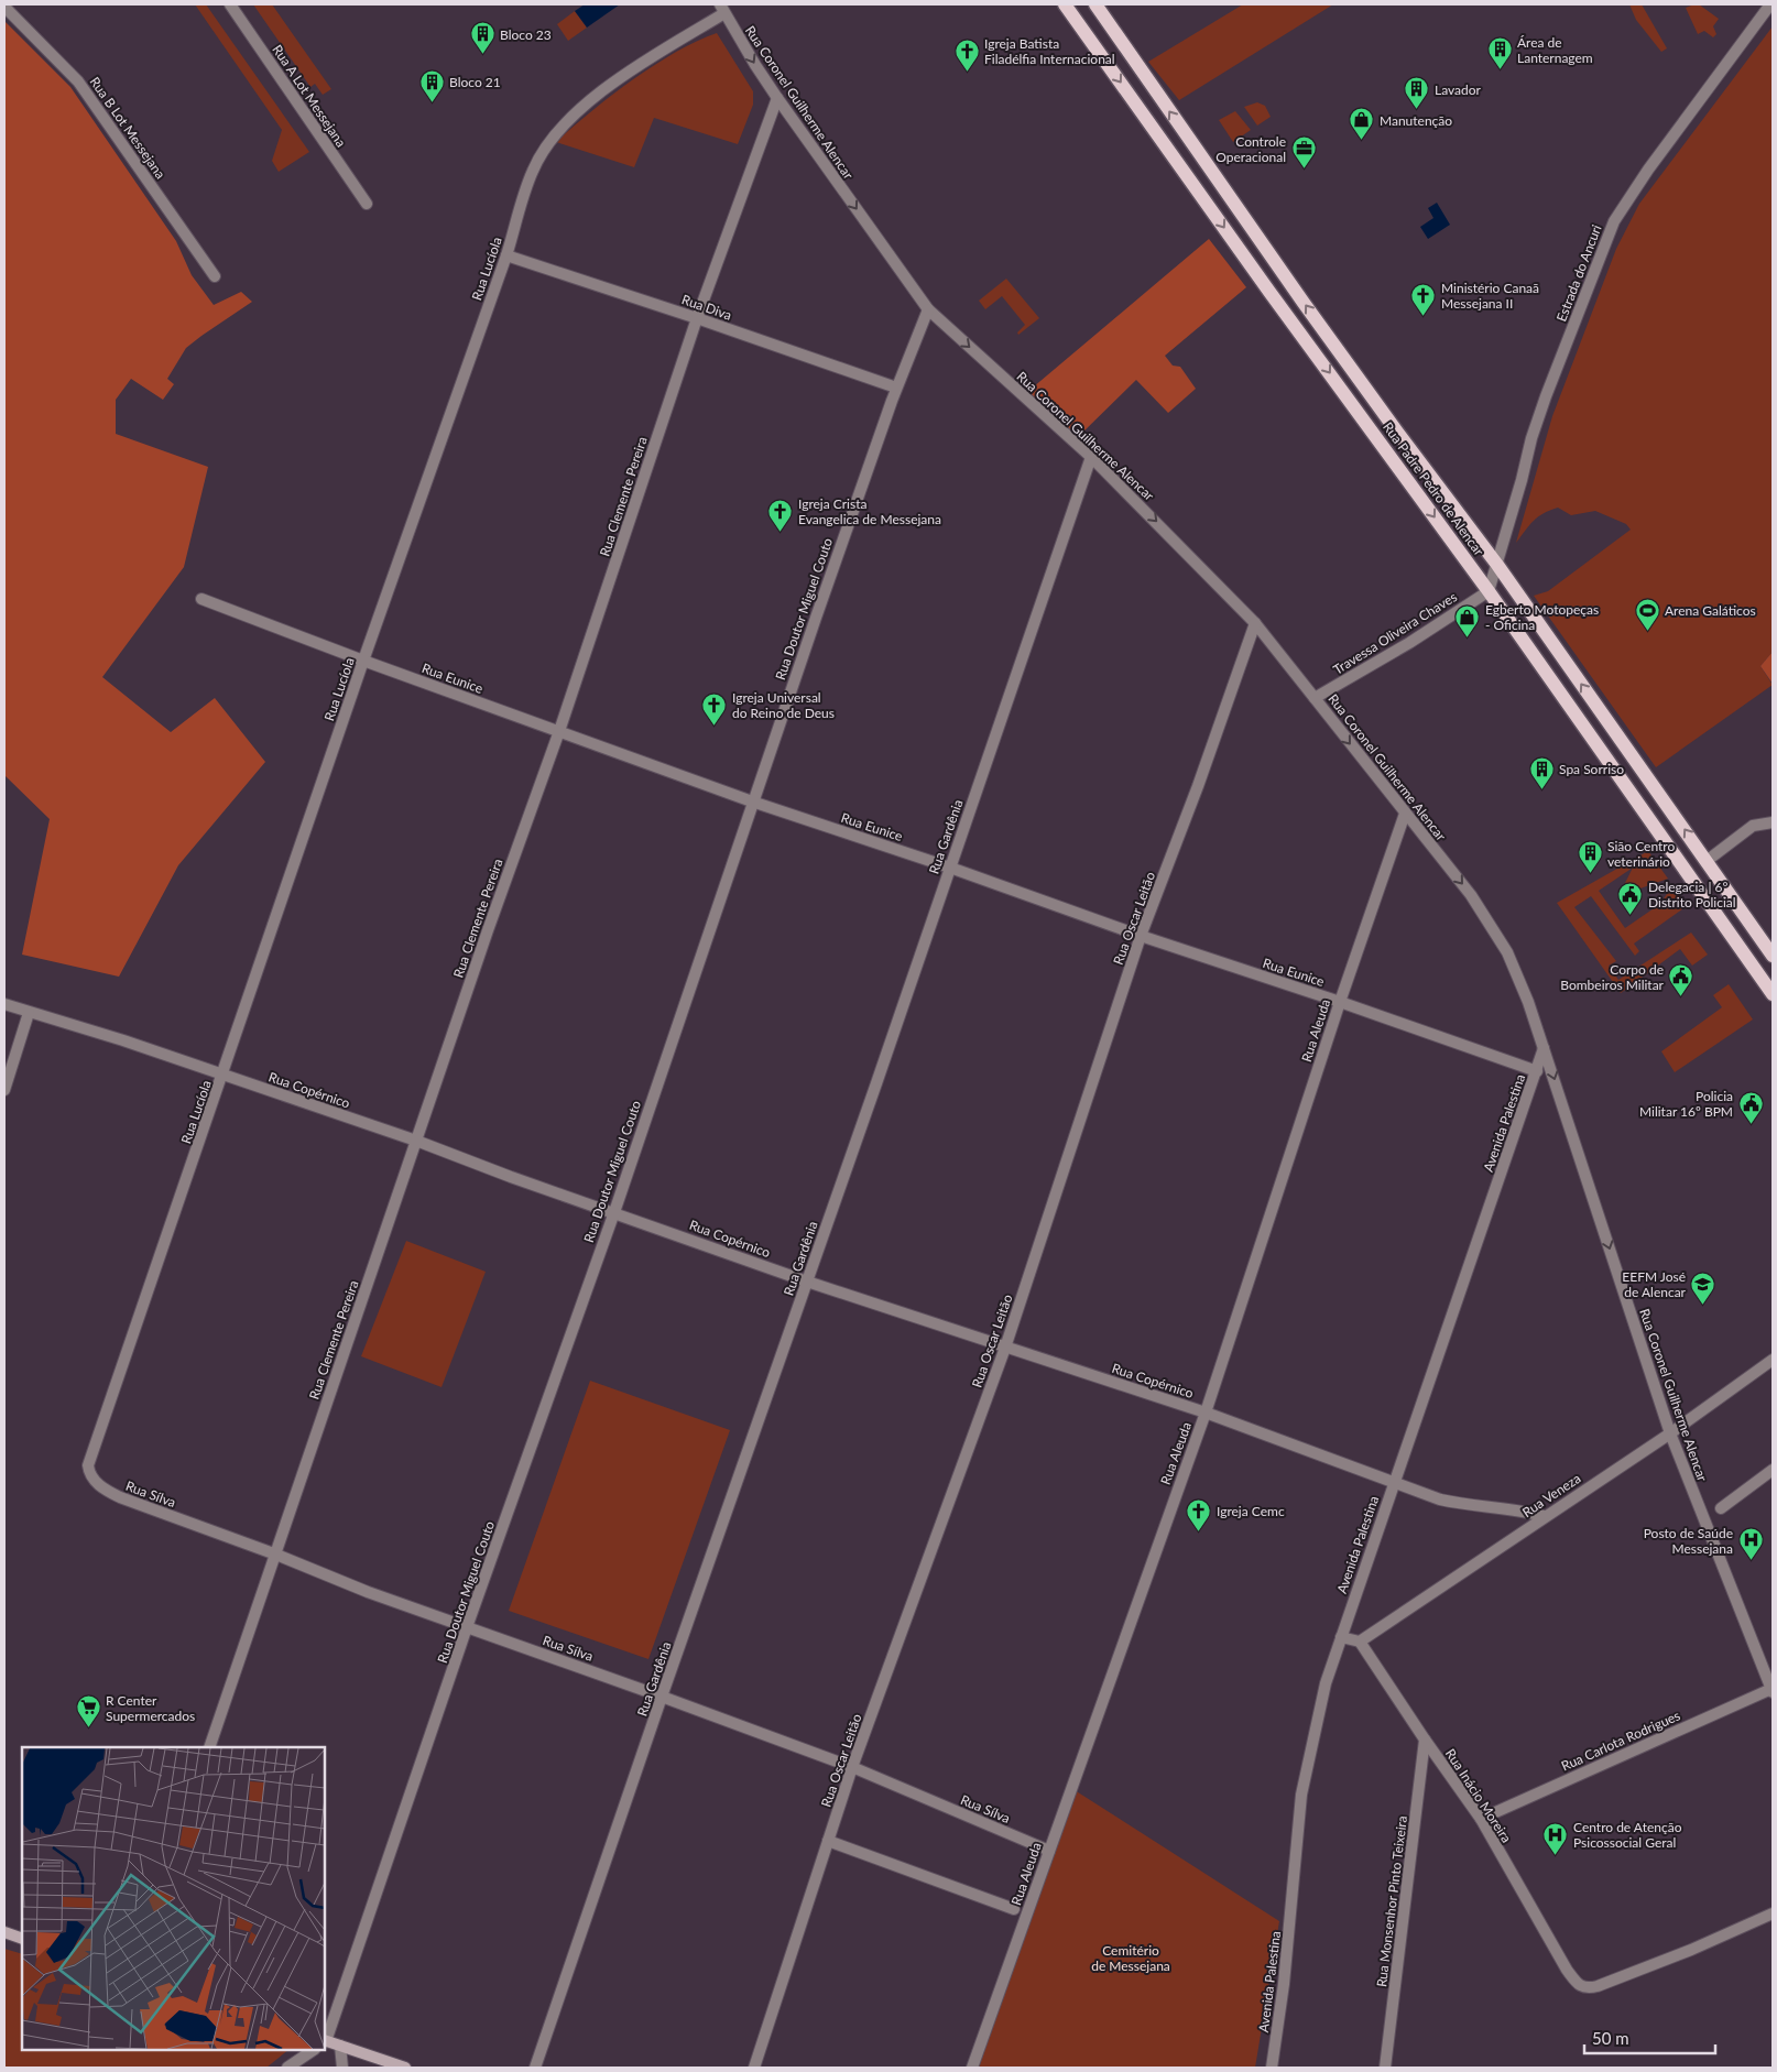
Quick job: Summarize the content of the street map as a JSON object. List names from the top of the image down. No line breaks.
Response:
{"streets":{"main road":["Rua Padre Pedro de Alencar"],"street":["Rua A Lot Messejana","Rua Coronel Guilherme Alencar","Rua B Lot Messejana","Rua Lucíola","Estrada do Ancuri","Rua Diva","Rua Clemente Pereira","Rua Doutor Miguel Couto","Travessa Oliveira Chaves","Rua Eunice","Rua Gardênia","Rua Oscar Leitão","Rua Aleuda","Rua Copérnico","Avenida Palestina","Rua Sílva","Rua Veneza","Rua Carlota Rodrigues","Rua Inácio Moreira","Rua Monsenhor Pinto Teixeira"]},"crossings":[["Rua Coronel Guilherme Alencar","Rua Lucíola"],["Rua Coronel Guilherme Alencar","Rua Clemente Pereira"],["Rua Coronel Guilherme Alencar","Rua Doutor Miguel Couto"],["Rua Coronel Guilherme Alencar","Travessa Oliveira Chaves"],["Rua Coronel Guilherme Alencar","Rua Gardênia"],["Rua Coronel Guilherme Alencar","Rua Oscar Leitão"],["Rua Coronel Guilherme Alencar","Rua Aleuda"],["Rua Coronel Guilherme Alencar","Avenida Palestina"],["Rua Coronel Guilherme Alencar","Rua Veneza"],["Rua Coronel Guilherme Alencar","Rua Carlota Rodrigues"],["Rua Lucíola","Rua Diva"],["Rua Lucíola","Rua Eunice"],["Rua Lucíola","Rua Copérnico"],["Rua Lucíola","Rua Sílva"],["Estrada do Ancuri","Rua Padre Pedro de Alencar"],["Estrada do Ancuri","Travessa Oliveira Chaves"],["Rua Diva","Rua Clemente Pereira"],["Rua Diva","Rua Doutor Miguel Couto"],["Rua Padre Pedro de Alencar","Travessa Oliveira Chaves"],["Rua Clemente Pereira","Rua Eunice"],["Rua Clemente Pereira","Rua Copérnico"],["Rua Clemente Pereira","Rua Sílva"],["Rua Doutor Miguel Couto","Rua Eunice"],["Rua Doutor Miguel Couto","Rua Copérnico"],["Rua Doutor Miguel Couto","Rua Sílva"],["Rua Eunice","Rua Gardênia"],["Rua Eunice","Rua Oscar Leitão"],["Rua Eunice","Rua Aleuda"],["Rua Eunice","Avenida Palestina"],["Rua Gardênia","Rua Copérnico"],["Rua Gardênia","Rua Sílva"],["Rua Oscar Leitão","Rua Copérnico"],["Rua Oscar Leitão","Rua Sílva"],["Rua Aleuda","Rua Copérnico"],["Rua Aleuda","Rua Sílva"],["Rua Copérnico","Avenida Palestina"],["Rua Copérnico","Rua Veneza"],["Rua Veneza","Rua Inácio Moreira"],["Rua Carlota Rodrigues","Rua Inácio Moreira"],["Rua Inácio Moreira","Rua Monsenhor Pinto Teixeira"]],"one_way":["Rua Coronel Guilherme Alencar"],"parks":["Cemitério de Messejana"],"places":{"building":["Bloco 23","Área de Lanternagem","Bloco 21","Lavador","Spa Sorriso","Sião Centro veterinário"],"church":["Igreja Batista Filadélfia Internacional","Ministério Canaã Messejana II","Igreja Crista Evangelica de Messejana","Igreja Universal do Reino de Deus","Igreja Cemc"],"shop":["Manutenção","Egberto Motopeças - Oficina"],"office":["Controle Operacional"],"sports":["Arena Galáticos"],"public building":["Delegacia | 6° Distrito Policial","Corpo de Bombeiros Militar","Policia Militar 16º BPM"],"school or university":["EEFM José de Alencar"],"hospital":["Posto de Saúde Messejana","Centro de Atenção Psicossocial Geral"],"supermarket":["R Center Supermercados"]},"scale_bar":"50 m"}
